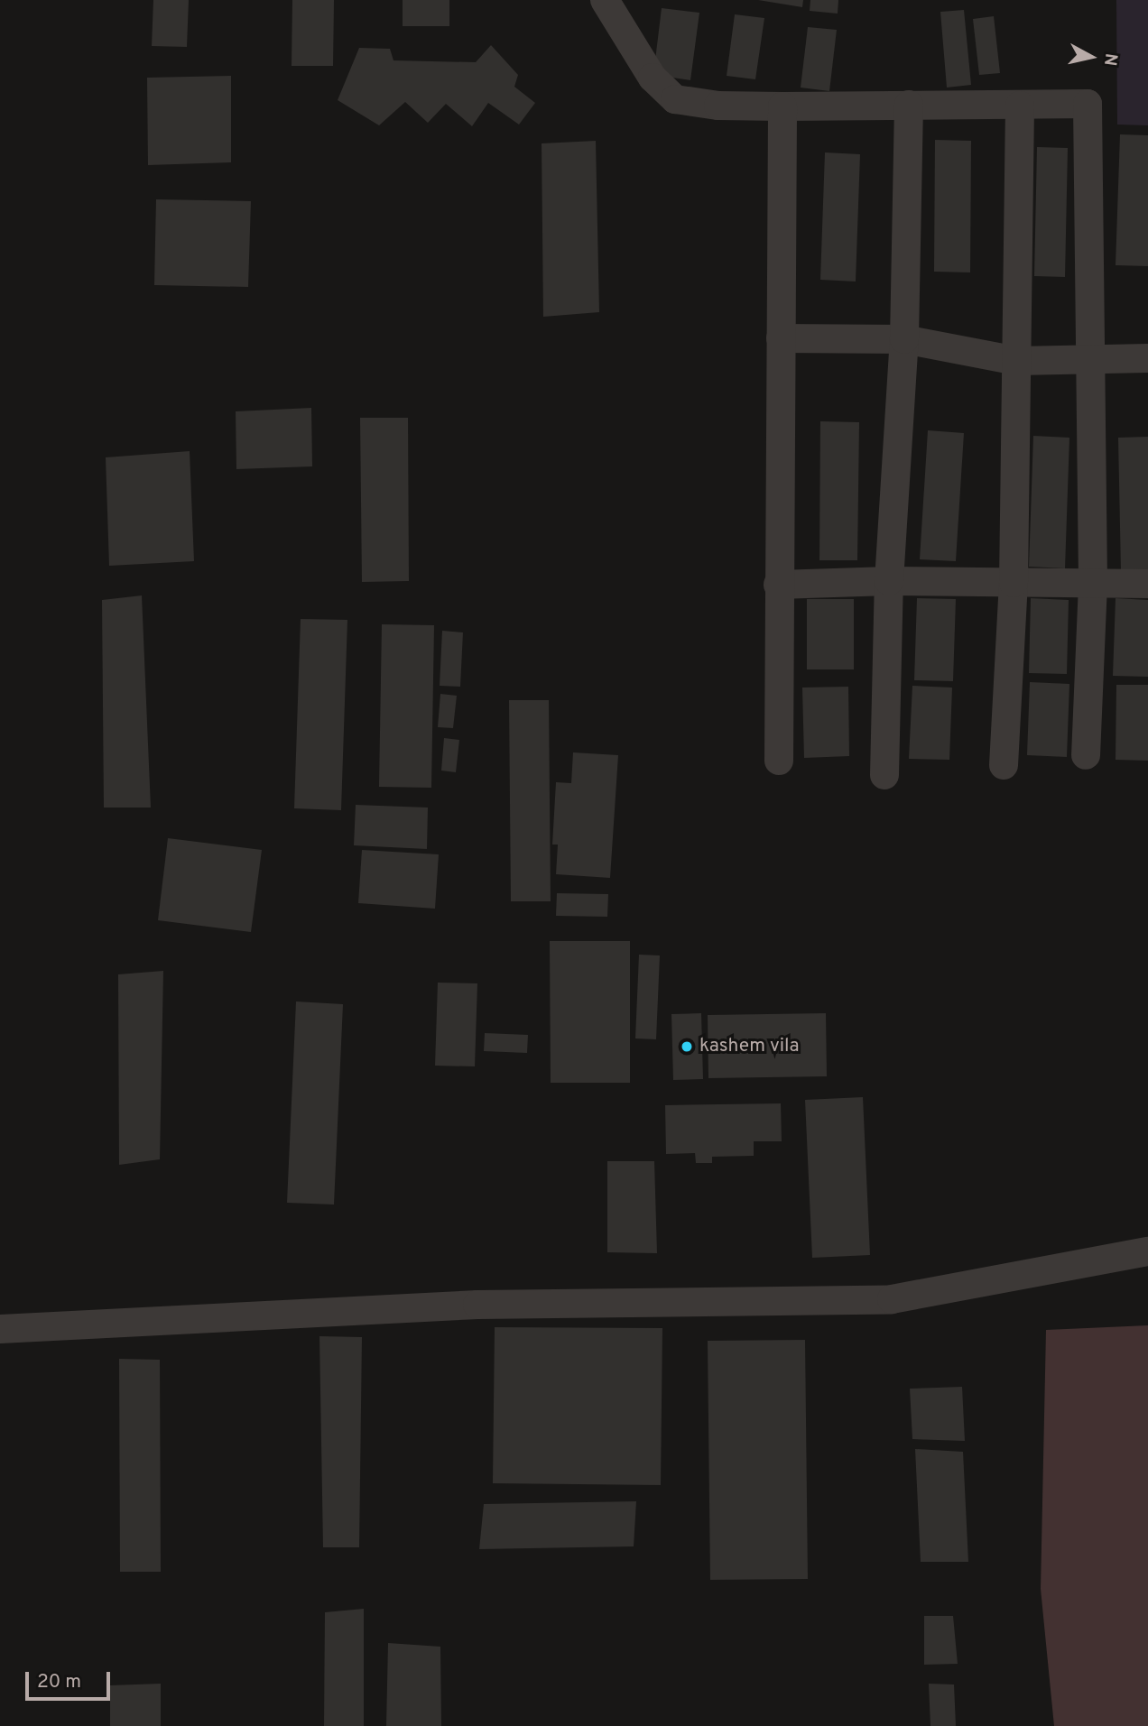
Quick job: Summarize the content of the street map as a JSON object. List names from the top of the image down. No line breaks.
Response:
{"places":["kashem vila"],"scale_bar":"20 m","north":"right"}
